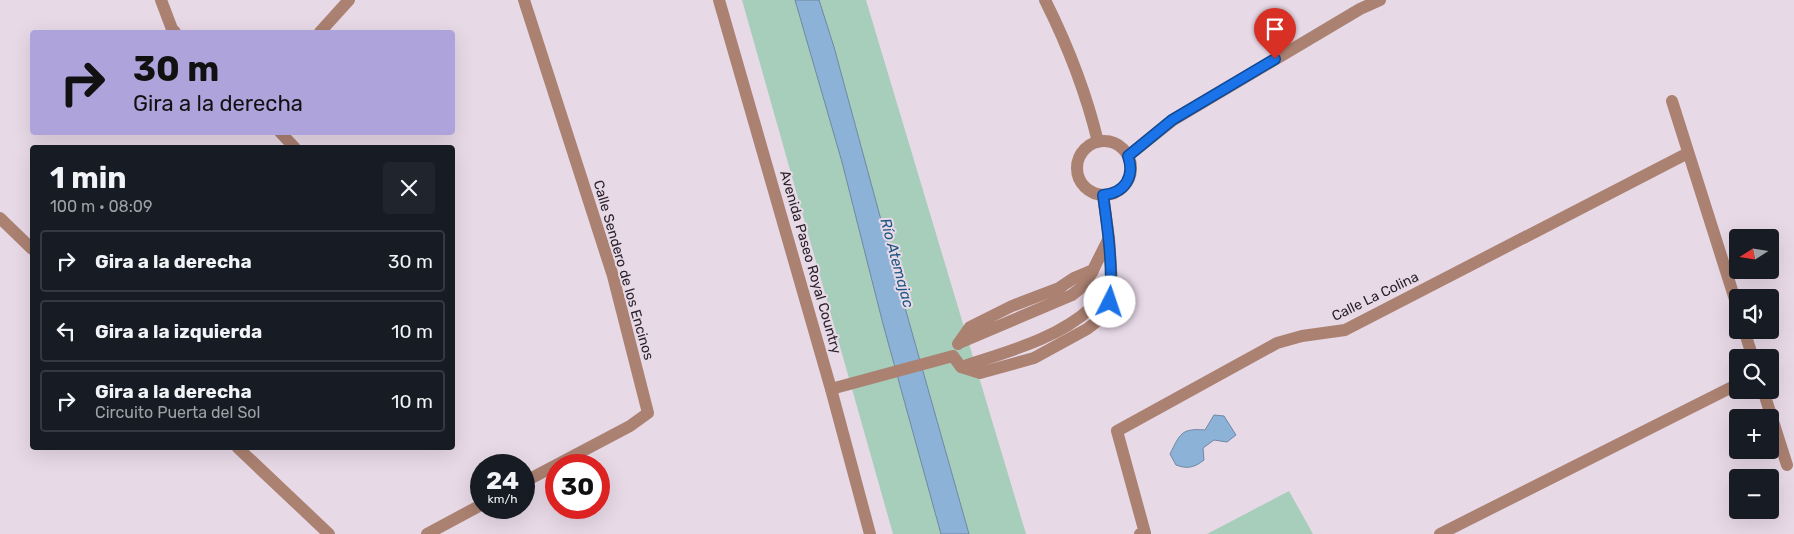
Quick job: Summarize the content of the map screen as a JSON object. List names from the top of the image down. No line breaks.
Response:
{"streets":{"street":["Avenida Paseo Royal Country","Calle Sendero de los Encinos","Calle La Colina"]},"water":["Río Atemajac"],"north":"left","page":{"turn":["30 m","Gira a la derecha"],"heading":["1 min","100 m · 08:09"],"map_buttons":["+","−"],"list":[{"name":"Gira a la derecha","value":"30 m"},{"name":"Gira a la izquierda","value":"10 m"},{"name":"Gira a la derecha","note":"Circuito Puerta del Sol","value":"10 m"}],"speed":"24 km/h","limit":"30"}}
